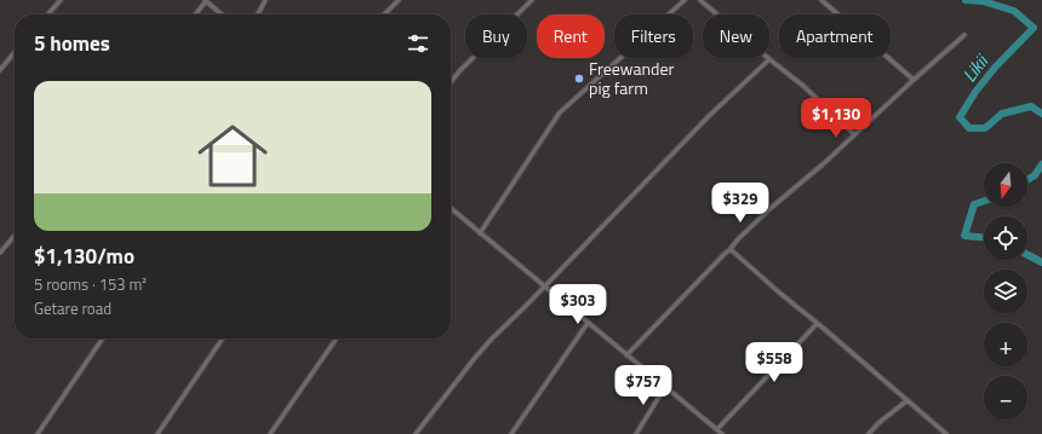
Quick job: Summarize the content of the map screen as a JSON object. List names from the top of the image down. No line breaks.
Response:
{"water":["Likii"],"places":["Freewander pig farm"],"north":"bottom","page":{"chip":["Buy","Rent","Filters","New","Apartment"],"heading":"5 homes","list":[{"name":"$1,130/mo","note":"5 rooms · 153 m² · Getare road"}],"price":["$1,130","$329","$303","$558","$757"],"map_buttons":["+","−"]}}
